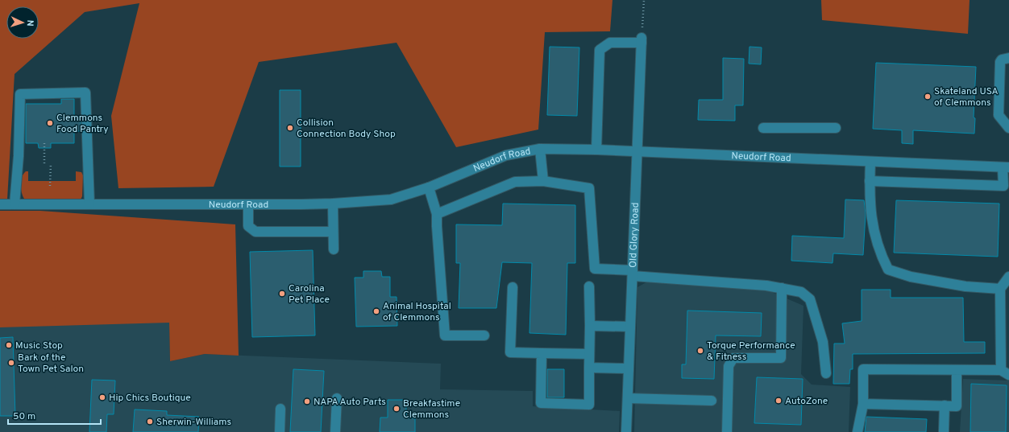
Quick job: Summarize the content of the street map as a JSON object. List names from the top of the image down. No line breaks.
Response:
{"streets":{"street":["Neudorf Road","Old Glory Road"]},"crossings":[["Neudorf Road","Old Glory Road"]],"places":["Skateland USA of Clemmons","Clemmons Food Pantry","Collision Connection Body Shop","Carolina Pet Place","Animal Hospital of Clemmons","Music Stop","Torque Performance & Fitness","Bark of the Town Pet Salon","Hip Chics Boutique","AutoZone","NAPA Auto Parts","Breakfastime Clemmons","Sherwin-Williams"],"scale_bar":"50 m","north":"right"}
